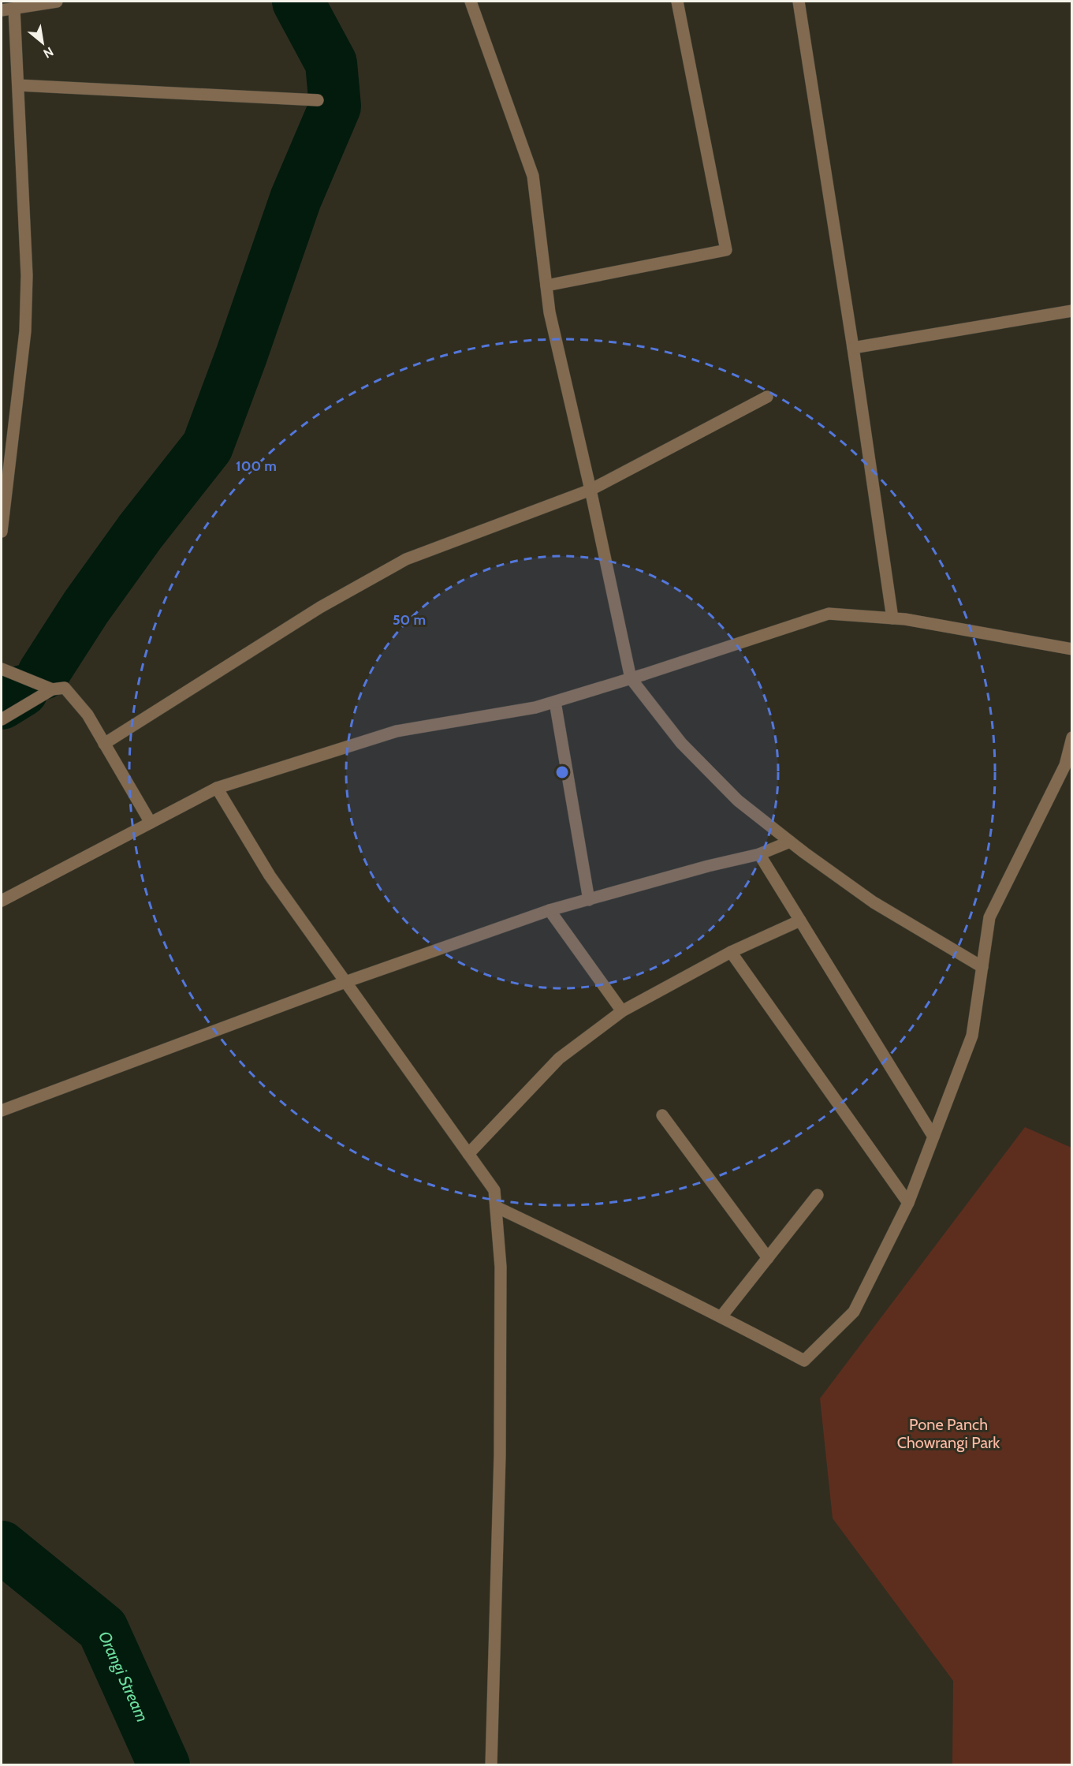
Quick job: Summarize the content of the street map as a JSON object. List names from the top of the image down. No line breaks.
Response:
{"water":["Orangi Stream"],"parks":["Pone Panch Chowrangi Park"],"north":"bottom right","rings":["100 m","50 m"]}
